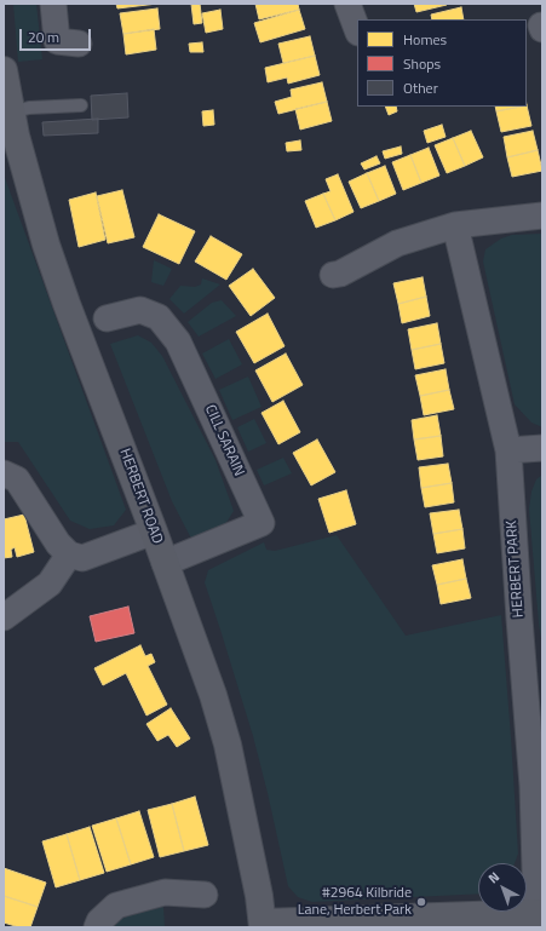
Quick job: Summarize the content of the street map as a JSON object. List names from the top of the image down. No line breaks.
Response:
{"streets":{"street":["CILL SARAIN","HERBERT ROAD","HERBERT PARK"]},"crossings":[["CILL SARAIN","HERBERT ROAD"]],"places":["#2964 Kilbride Lane, Herbert Park"],"legend":["Homes","Shops","Other"],"scale_bar":"20 m","north":"top left"}
